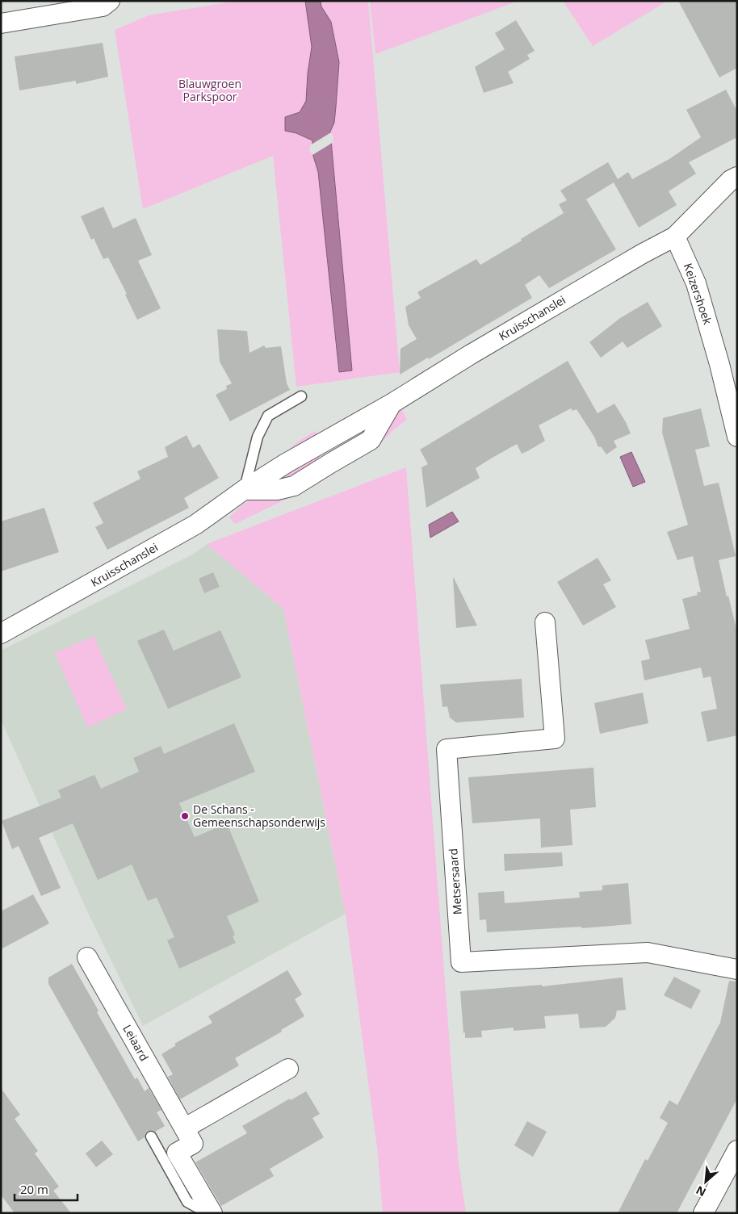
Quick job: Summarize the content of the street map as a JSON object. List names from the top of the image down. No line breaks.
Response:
{"streets":{"street":["Keizershoek","Kruisschanslei","Metsersaard","Leiaard"]},"crossings":[["Keizershoek","Kruisschanslei"]],"parks":["Blauwgroen Parkspoor"],"places":["De Schans - Gemeenschapsonderwijs"],"scale_bar":"20 m","north":"bottom left"}
